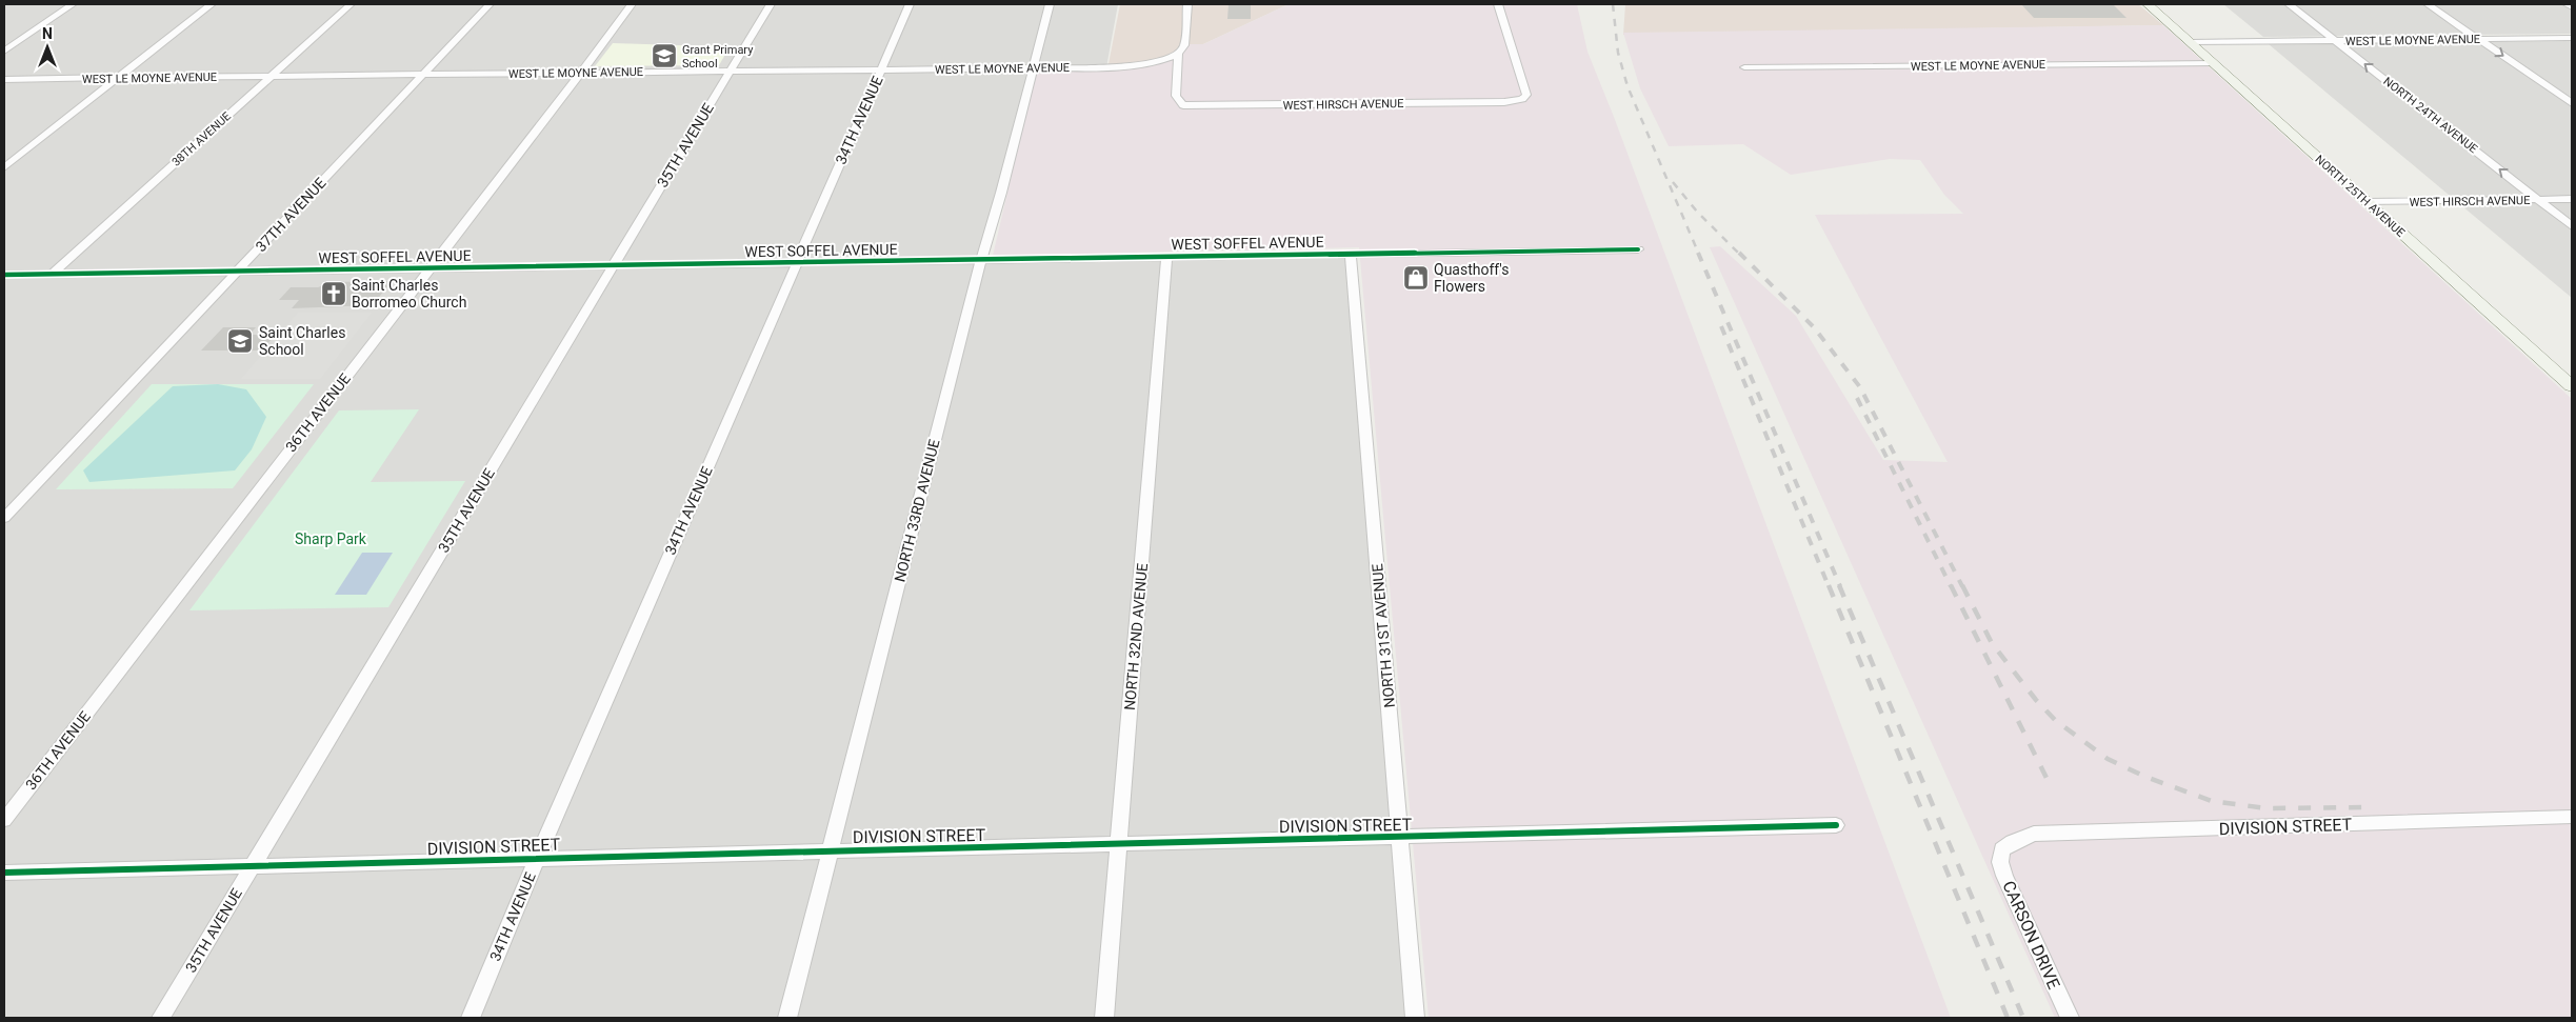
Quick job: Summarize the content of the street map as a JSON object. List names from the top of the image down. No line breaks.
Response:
{"streets":{"main road":["NORTH 25TH AVENUE"],"street":["WEST LE MOYNE AVENUE","WEST HIRSCH AVENUE","NORTH 24TH AVENUE","34TH AVENUE","38TH AVENUE","35TH AVENUE","37TH AVENUE","WEST SOFFEL AVENUE","36TH AVENUE","NORTH 33RD AVENUE","NORTH 31ST AVENUE","NORTH 32ND AVENUE","DIVISION STREET","CARSON DRIVE"]},"crossings":[["WEST LE MOYNE AVENUE","WEST HIRSCH AVENUE"],["WEST LE MOYNE AVENUE","NORTH 24TH AVENUE"],["WEST LE MOYNE AVENUE","34TH AVENUE"],["WEST LE MOYNE AVENUE","38TH AVENUE"],["WEST LE MOYNE AVENUE","35TH AVENUE"],["WEST LE MOYNE AVENUE","NORTH 25TH AVENUE"],["WEST LE MOYNE AVENUE","37TH AVENUE"],["WEST LE MOYNE AVENUE","36TH AVENUE"],["WEST LE MOYNE AVENUE","NORTH 33RD AVENUE"],["WEST HIRSCH AVENUE","NORTH 24TH AVENUE"],["WEST HIRSCH AVENUE","NORTH 25TH AVENUE"],["34TH AVENUE","WEST SOFFEL AVENUE"],["34TH AVENUE","DIVISION STREET"],["38TH AVENUE","WEST SOFFEL AVENUE"],["35TH AVENUE","WEST SOFFEL AVENUE"],["35TH AVENUE","DIVISION STREET"],["37TH AVENUE","WEST SOFFEL AVENUE"],["WEST SOFFEL AVENUE","36TH AVENUE"],["WEST SOFFEL AVENUE","NORTH 33RD AVENUE"],["WEST SOFFEL AVENUE","NORTH 31ST AVENUE"],["WEST SOFFEL AVENUE","NORTH 32ND AVENUE"],["NORTH 33RD AVENUE","DIVISION STREET"],["NORTH 31ST AVENUE","DIVISION STREET"],["NORTH 32ND AVENUE","DIVISION STREET"],["DIVISION STREET","CARSON DRIVE"]],"parks":["Sharp Park"],"places":{"school or university":["Grant Primary School","Saint Charles School"],"shop":["Quasthoff's Flowers"],"church":["Saint Charles Borromeo Church"]},"north":"top"}
